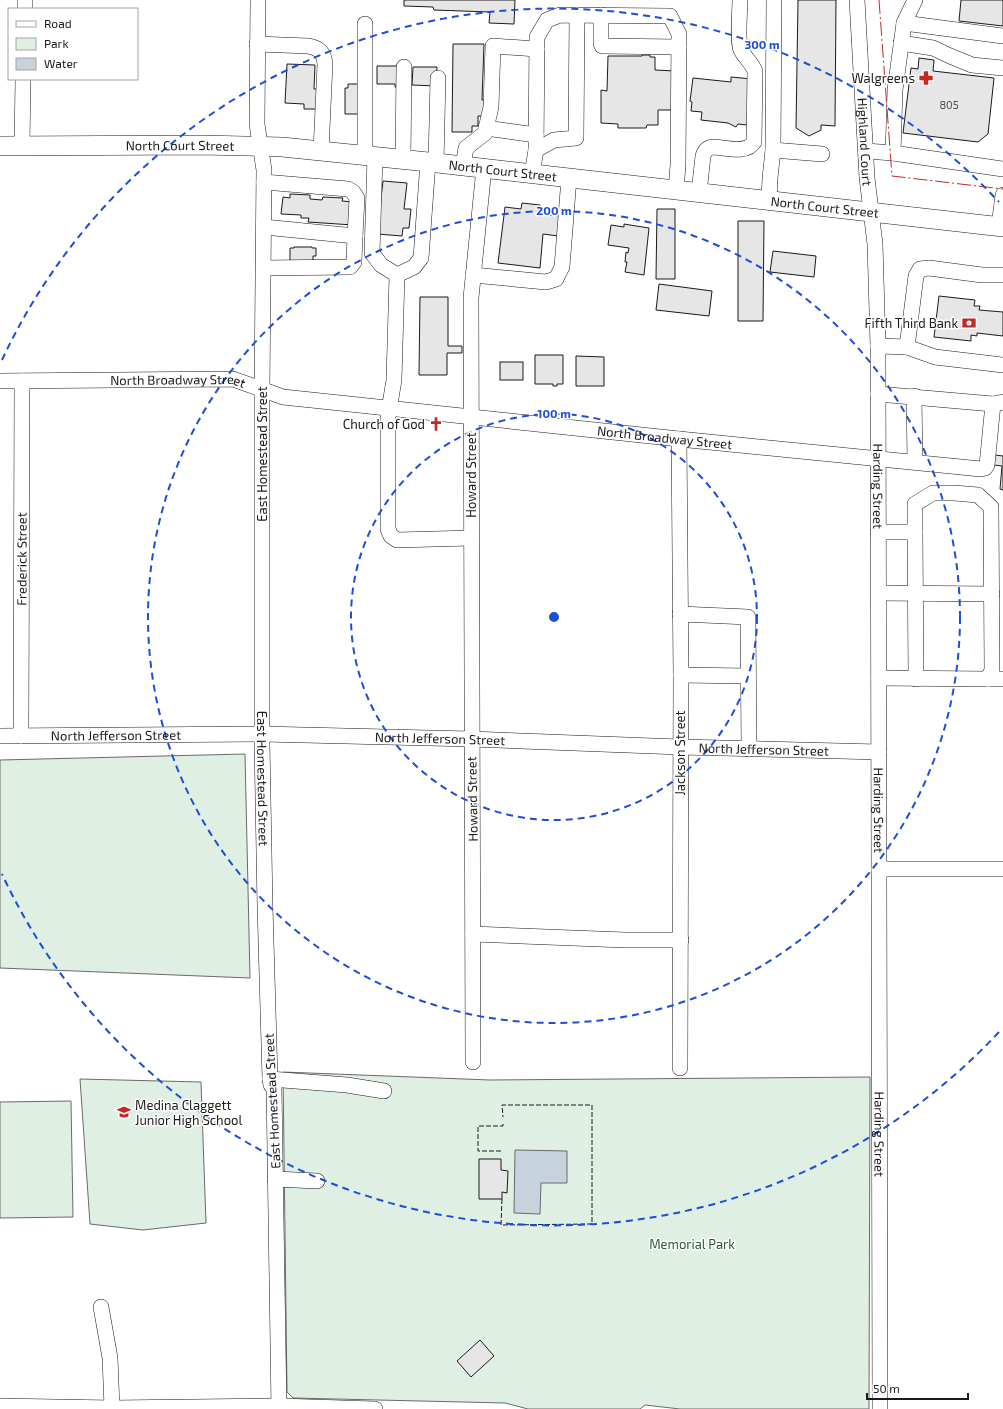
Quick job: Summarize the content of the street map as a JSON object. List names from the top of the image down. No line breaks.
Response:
{"streets":{"main road":["North Court Street"],"street":["Highland Court","North Broadway Street","East Homestead Street","Howard Street","Harding Street","Frederick Street","North Jefferson Street","Jackson Street"]},"crossings":[["Highland Court","North Court Street"],["Highland Court","Harding Street"],["North Court Street","East Homestead Street"],["North Court Street","Howard Street"],["North Court Street","Harding Street"],["North Broadway Street","East Homestead Street"],["North Broadway Street","Howard Street"],["North Broadway Street","Harding Street"],["North Broadway Street","Frederick Street"],["North Broadway Street","Jackson Street"],["East Homestead Street","North Jefferson Street"],["Howard Street","North Jefferson Street"],["Harding Street","North Jefferson Street"],["Frederick Street","North Jefferson Street"],["North Jefferson Street","Jackson Street"]],"parks":["Memorial Park"],"places":{"pharmacy":["Walgreens"],"bank":["Fifth Third Bank"],"church":["Church of God"],"school or university":["Medina Claggett Junior High School"]},"house_numbers":["805"],"legend":["Road","Park","Water"],"scale_bar":"50 m","rings":["300 m","200 m","100 m"]}
